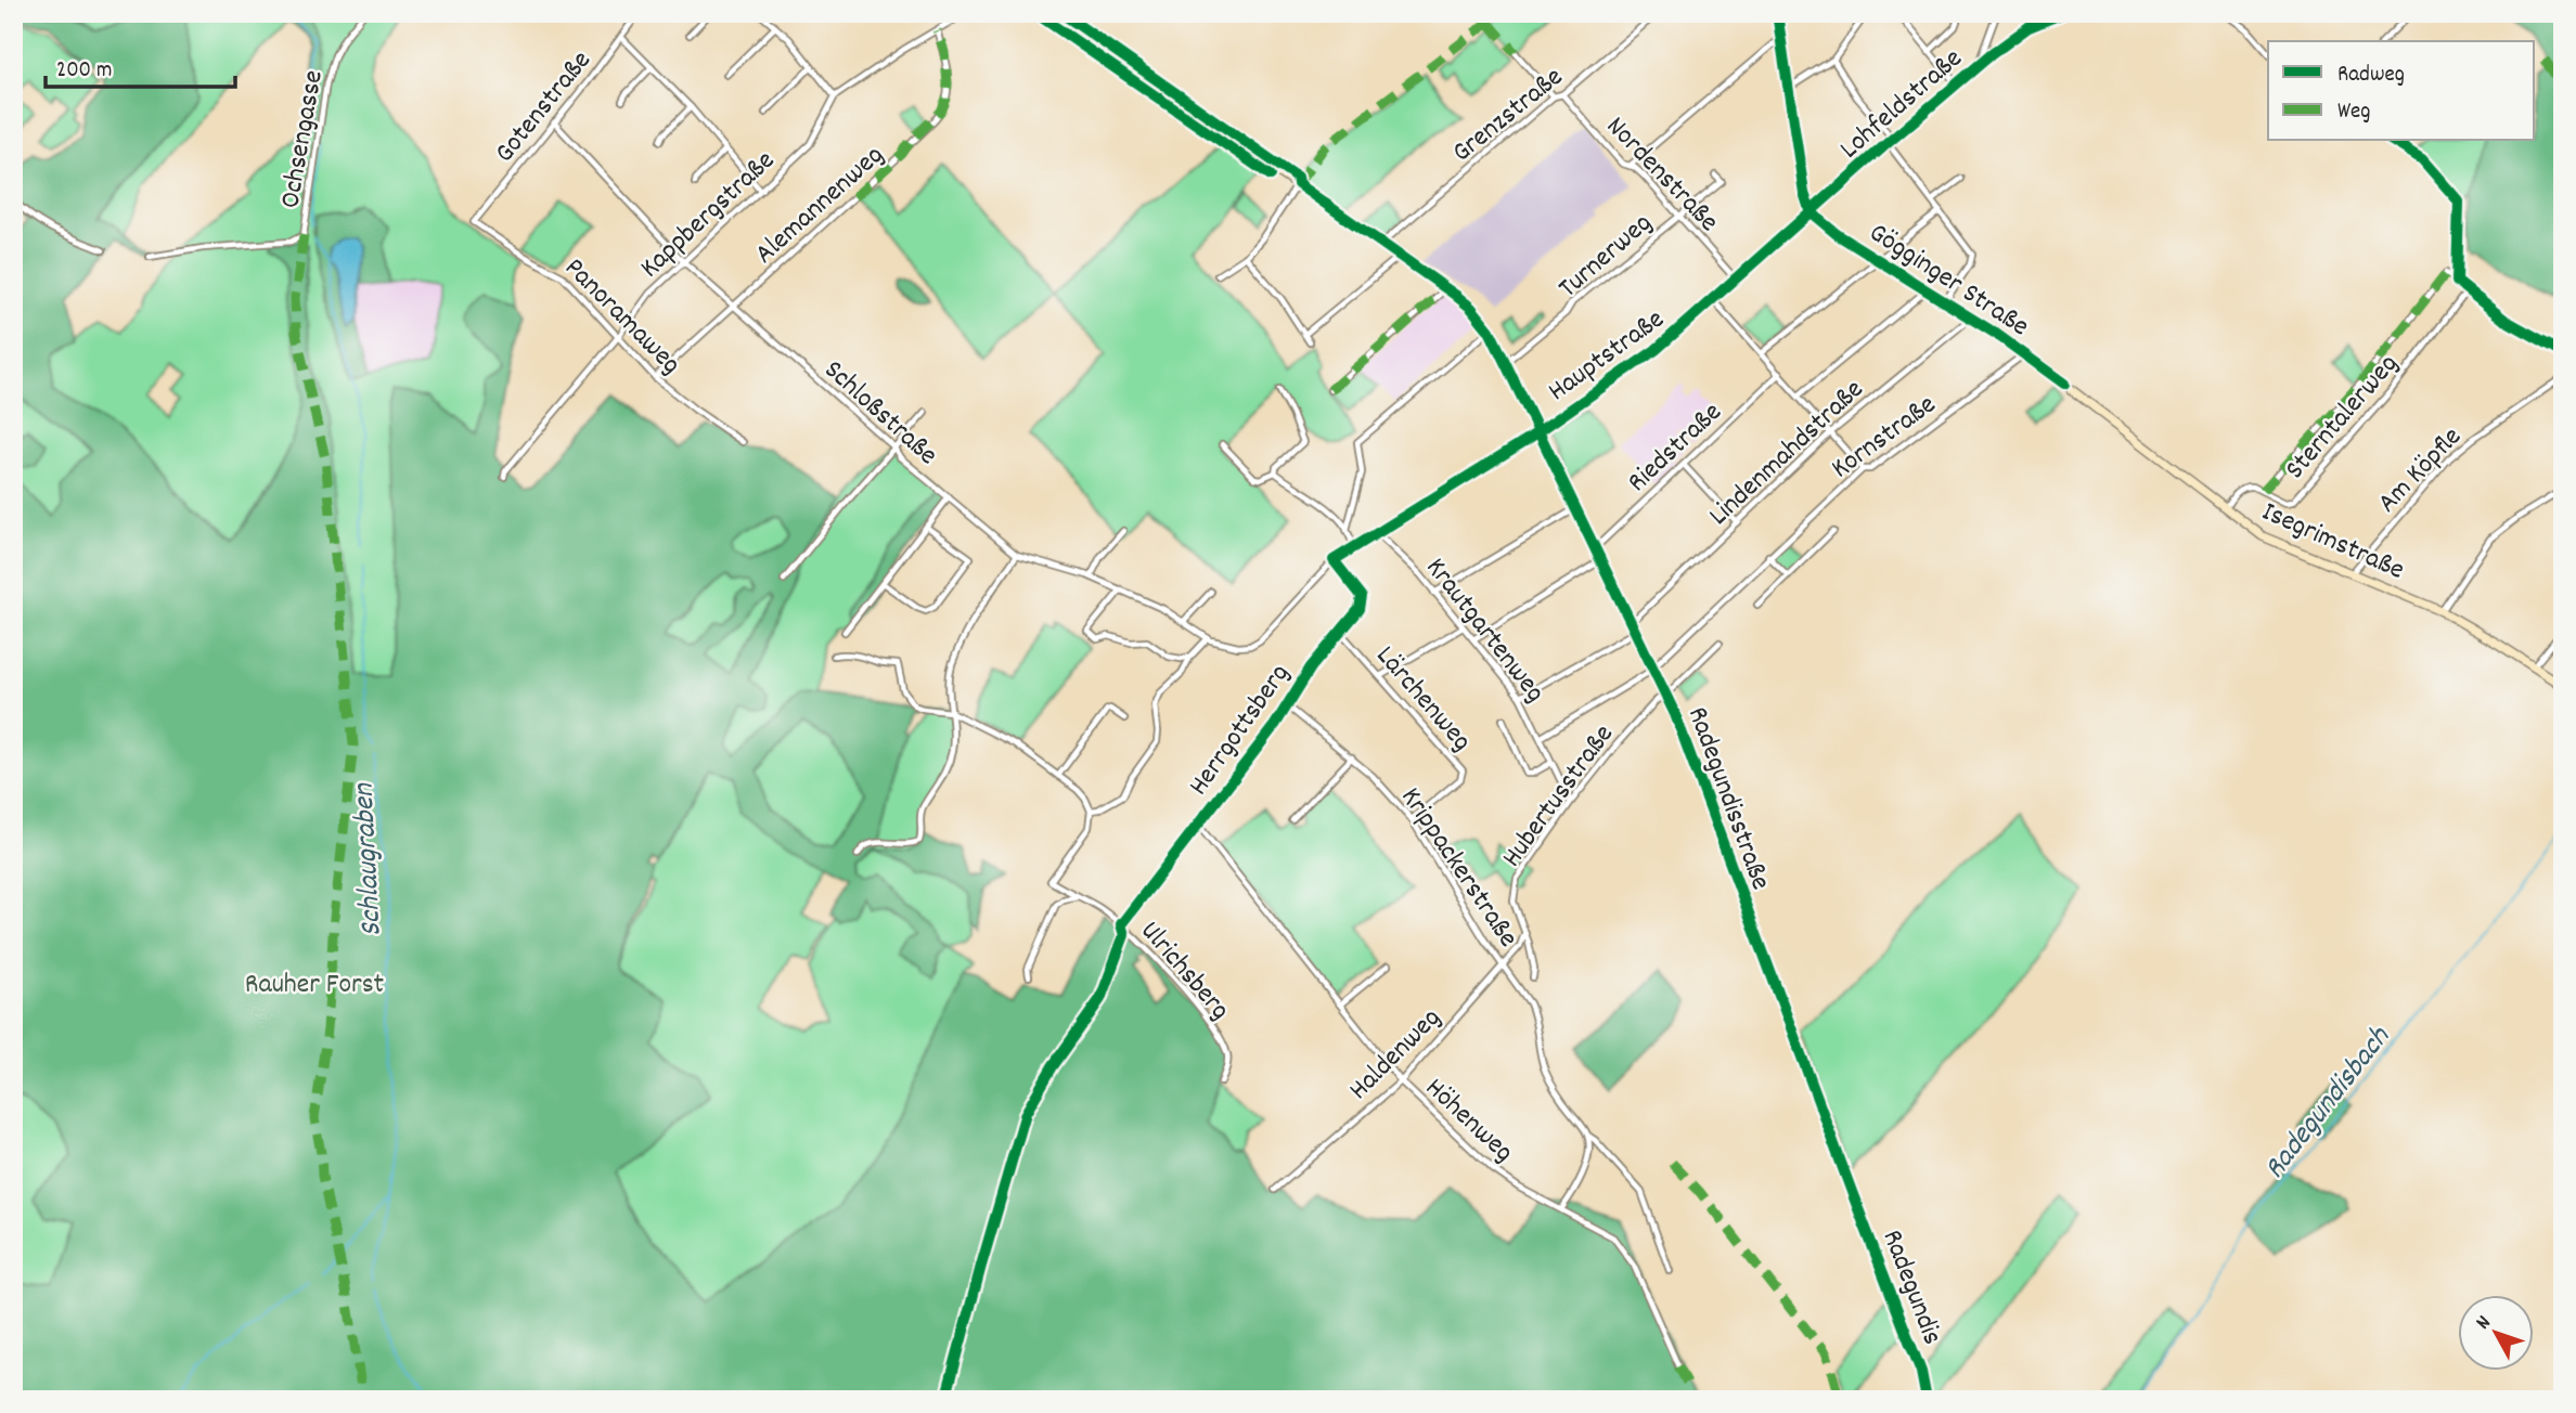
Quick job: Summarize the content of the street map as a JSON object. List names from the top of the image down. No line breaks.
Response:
{"streets":{"street":["Lohfeldstraße","Gotenstraße","Grenzstraße","Ochsengasse","Nordenstraße","Alemannenweg","Kappbergstraße","Turnerweg","Gögginger Straße","Panoramaweg","Hauptstraße","Schloßstraße","Sterntalerweg","Kornstraße","Riedstraße","Lindenmahdstraße","Am Köpfle","Isegrimstraße","Krautgartenweg","Lärchenweg","Herrgottsberg","Hubertusstraße","Radegundisstraße","Krippackerstraße","Ulrichsberg","Haldenweg","Höhenweg","Radegundis"]},"crossings":[["Lohfeldstraße","Gögginger Straße"],["Lohfeldstraße","Hauptstraße"],["Gotenstraße","Panoramaweg"],["Gotenstraße","Schloßstraße"],["Grenzstraße","Nordenstraße"],["Grenzstraße","Radegundisstraße"],["Nordenstraße","Turnerweg"],["Nordenstraße","Hauptstraße"],["Alemannenweg","Kappbergstraße"],["Alemannenweg","Panoramaweg"],["Alemannenweg","Schloßstraße"],["Kappbergstraße","Panoramaweg"],["Kappbergstraße","Schloßstraße"],["Turnerweg","Radegundisstraße"],["Gögginger Straße","Hauptstraße"],["Gögginger Straße","Kornstraße"],["Gögginger Straße","Lindenmahdstraße"],["Gögginger Straße","Isegrimstraße"],["Hauptstraße","Schloßstraße"],["Hauptstraße","Krautgartenweg"],["Hauptstraße","Herrgottsberg"],["Hauptstraße","Radegundisstraße"],["Sterntalerweg","Isegrimstraße"],["Kornstraße","Krautgartenweg"],["Kornstraße","Radegundisstraße"],["Riedstraße","Radegundisstraße"],["Lindenmahdstraße","Radegundisstraße"],["Am Köpfle","Isegrimstraße"],["Krautgartenweg","Hubertusstraße"],["Lärchenweg","Herrgottsberg"],["Lärchenweg","Krippackerstraße"],["Herrgottsberg","Krippackerstraße"],["Herrgottsberg","Ulrichsberg"],["Herrgottsberg","Höhenweg"],["Hubertusstraße","Radegundisstraße"],["Hubertusstraße","Haldenweg"],["Radegundisstraße","Radegundis"],["Krippackerstraße","Haldenweg"],["Haldenweg","Höhenweg"]],"water":["Schlaugraben","Radegundisbach"],"parks":["Rauher Forst"],"legend":["Radweg","Weg"],"scale_bar":"200 m","north":"top left"}
